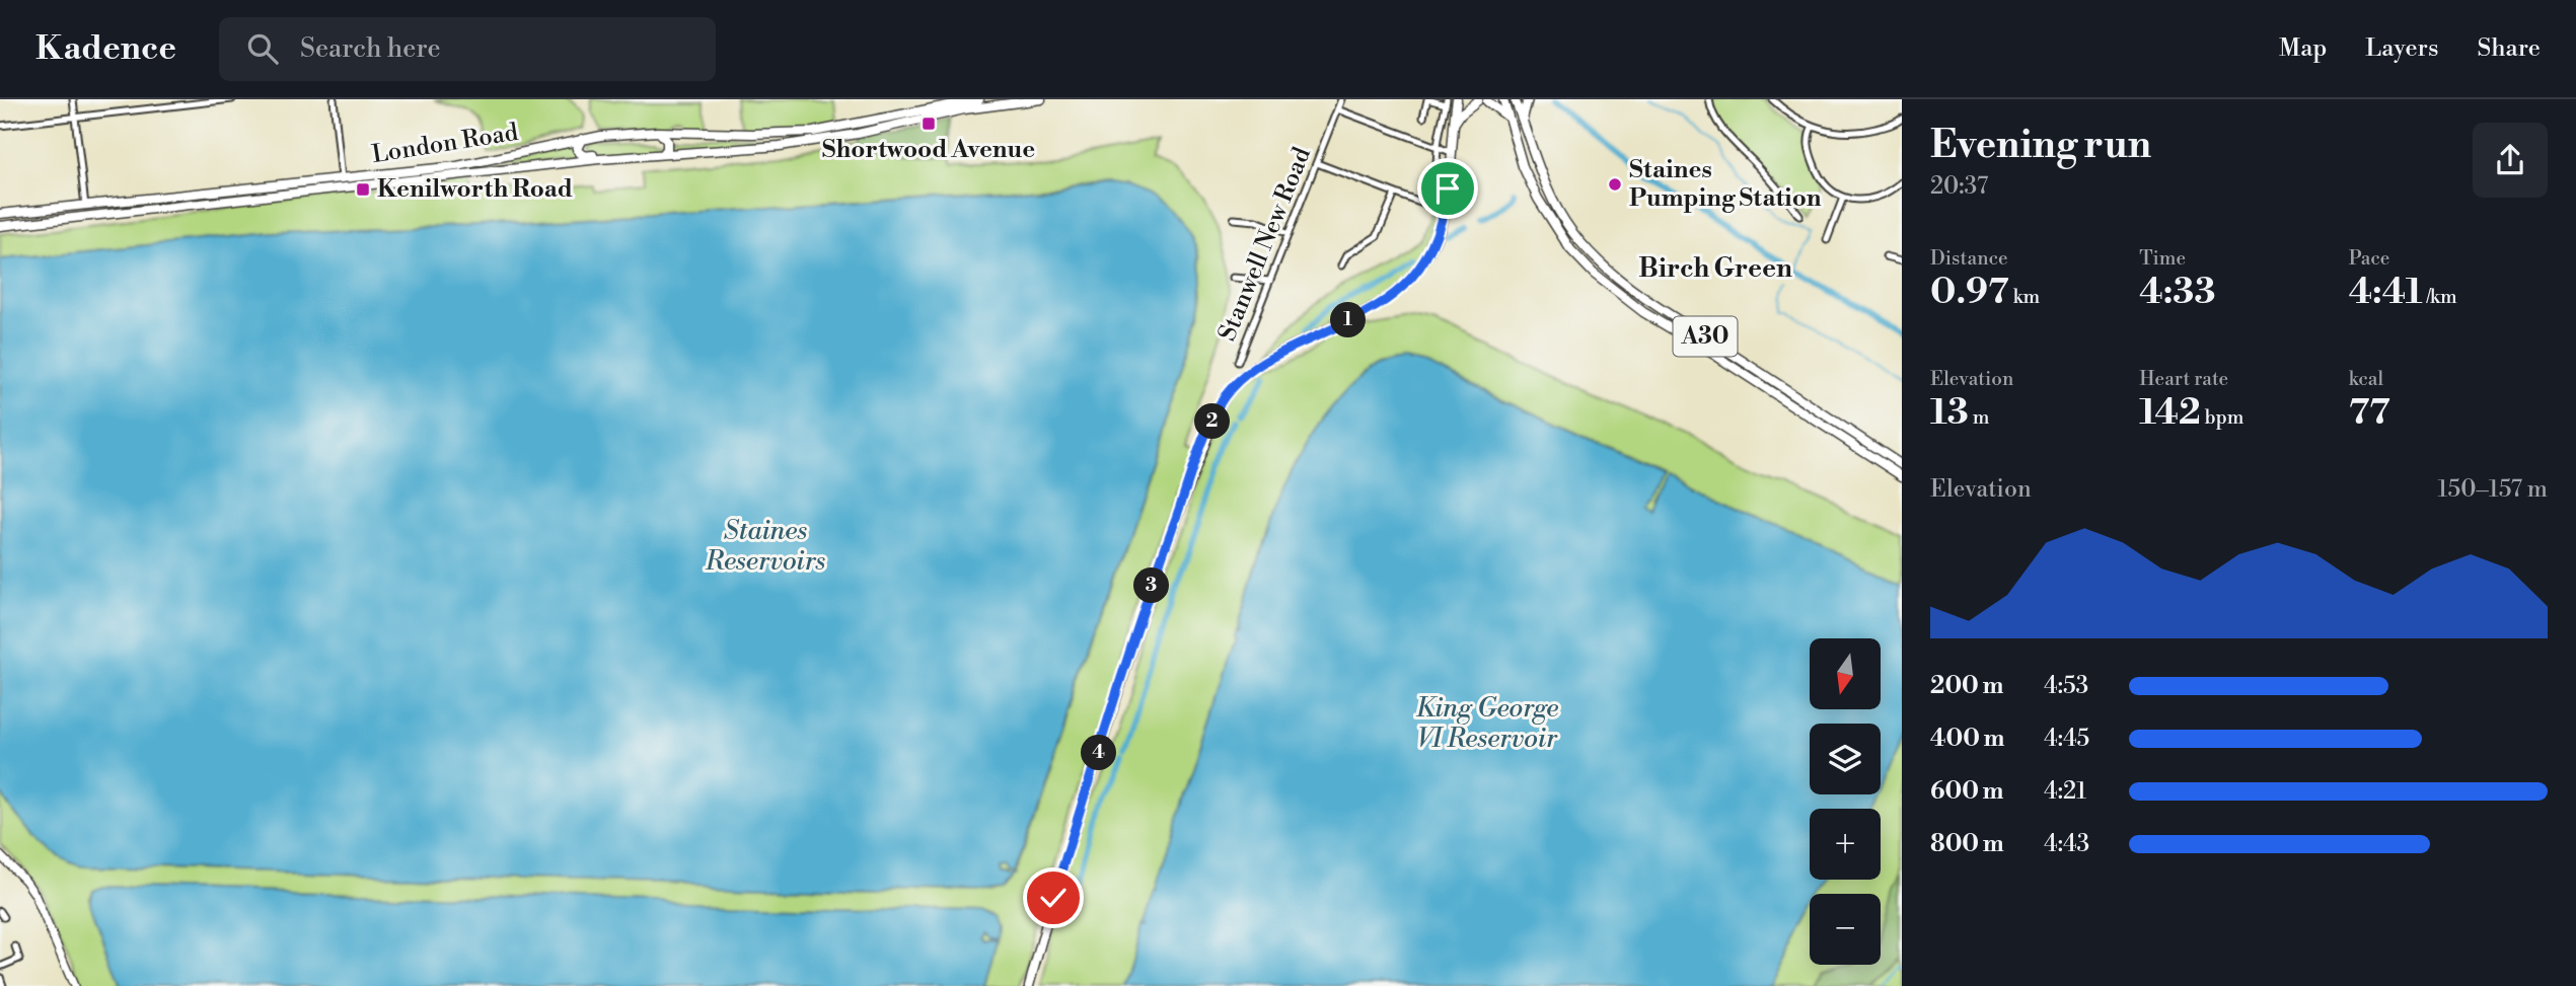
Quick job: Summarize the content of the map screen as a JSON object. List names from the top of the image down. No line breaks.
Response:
{"streets":{"main road":["London Road","A30"],"street":["Stanwell New Road"]},"districts":["Birch Green"],"water":["Staines Reservoirs","King George VI Reservoir"],"places":{"transit":["Shortwood Avenue","Kenilworth Road"],"other":["Staines Pumping Station"]},"north":"bottom","page":{"header":"Kadence","search":"Search here","nav":["Map","Layers","Share"],"heading":["Evening run","20:37"],"stats":[["Distance","0.97 km"],["Time","4:33"],["Pace","4:41 /km"],["Elevation","13 m"],["Heart rate","142 bpm"],["kcal","77"]],"pins":["1","2","3","4"],"chart":["Elevation","150–157 m"],"map_buttons":["+","−"],"list":[{"name":"200 m","note":"4:53"},{"name":"400 m","note":"4:45"},{"name":"600 m","note":"4:21"},{"name":"800 m","note":"4:43"}]}}
